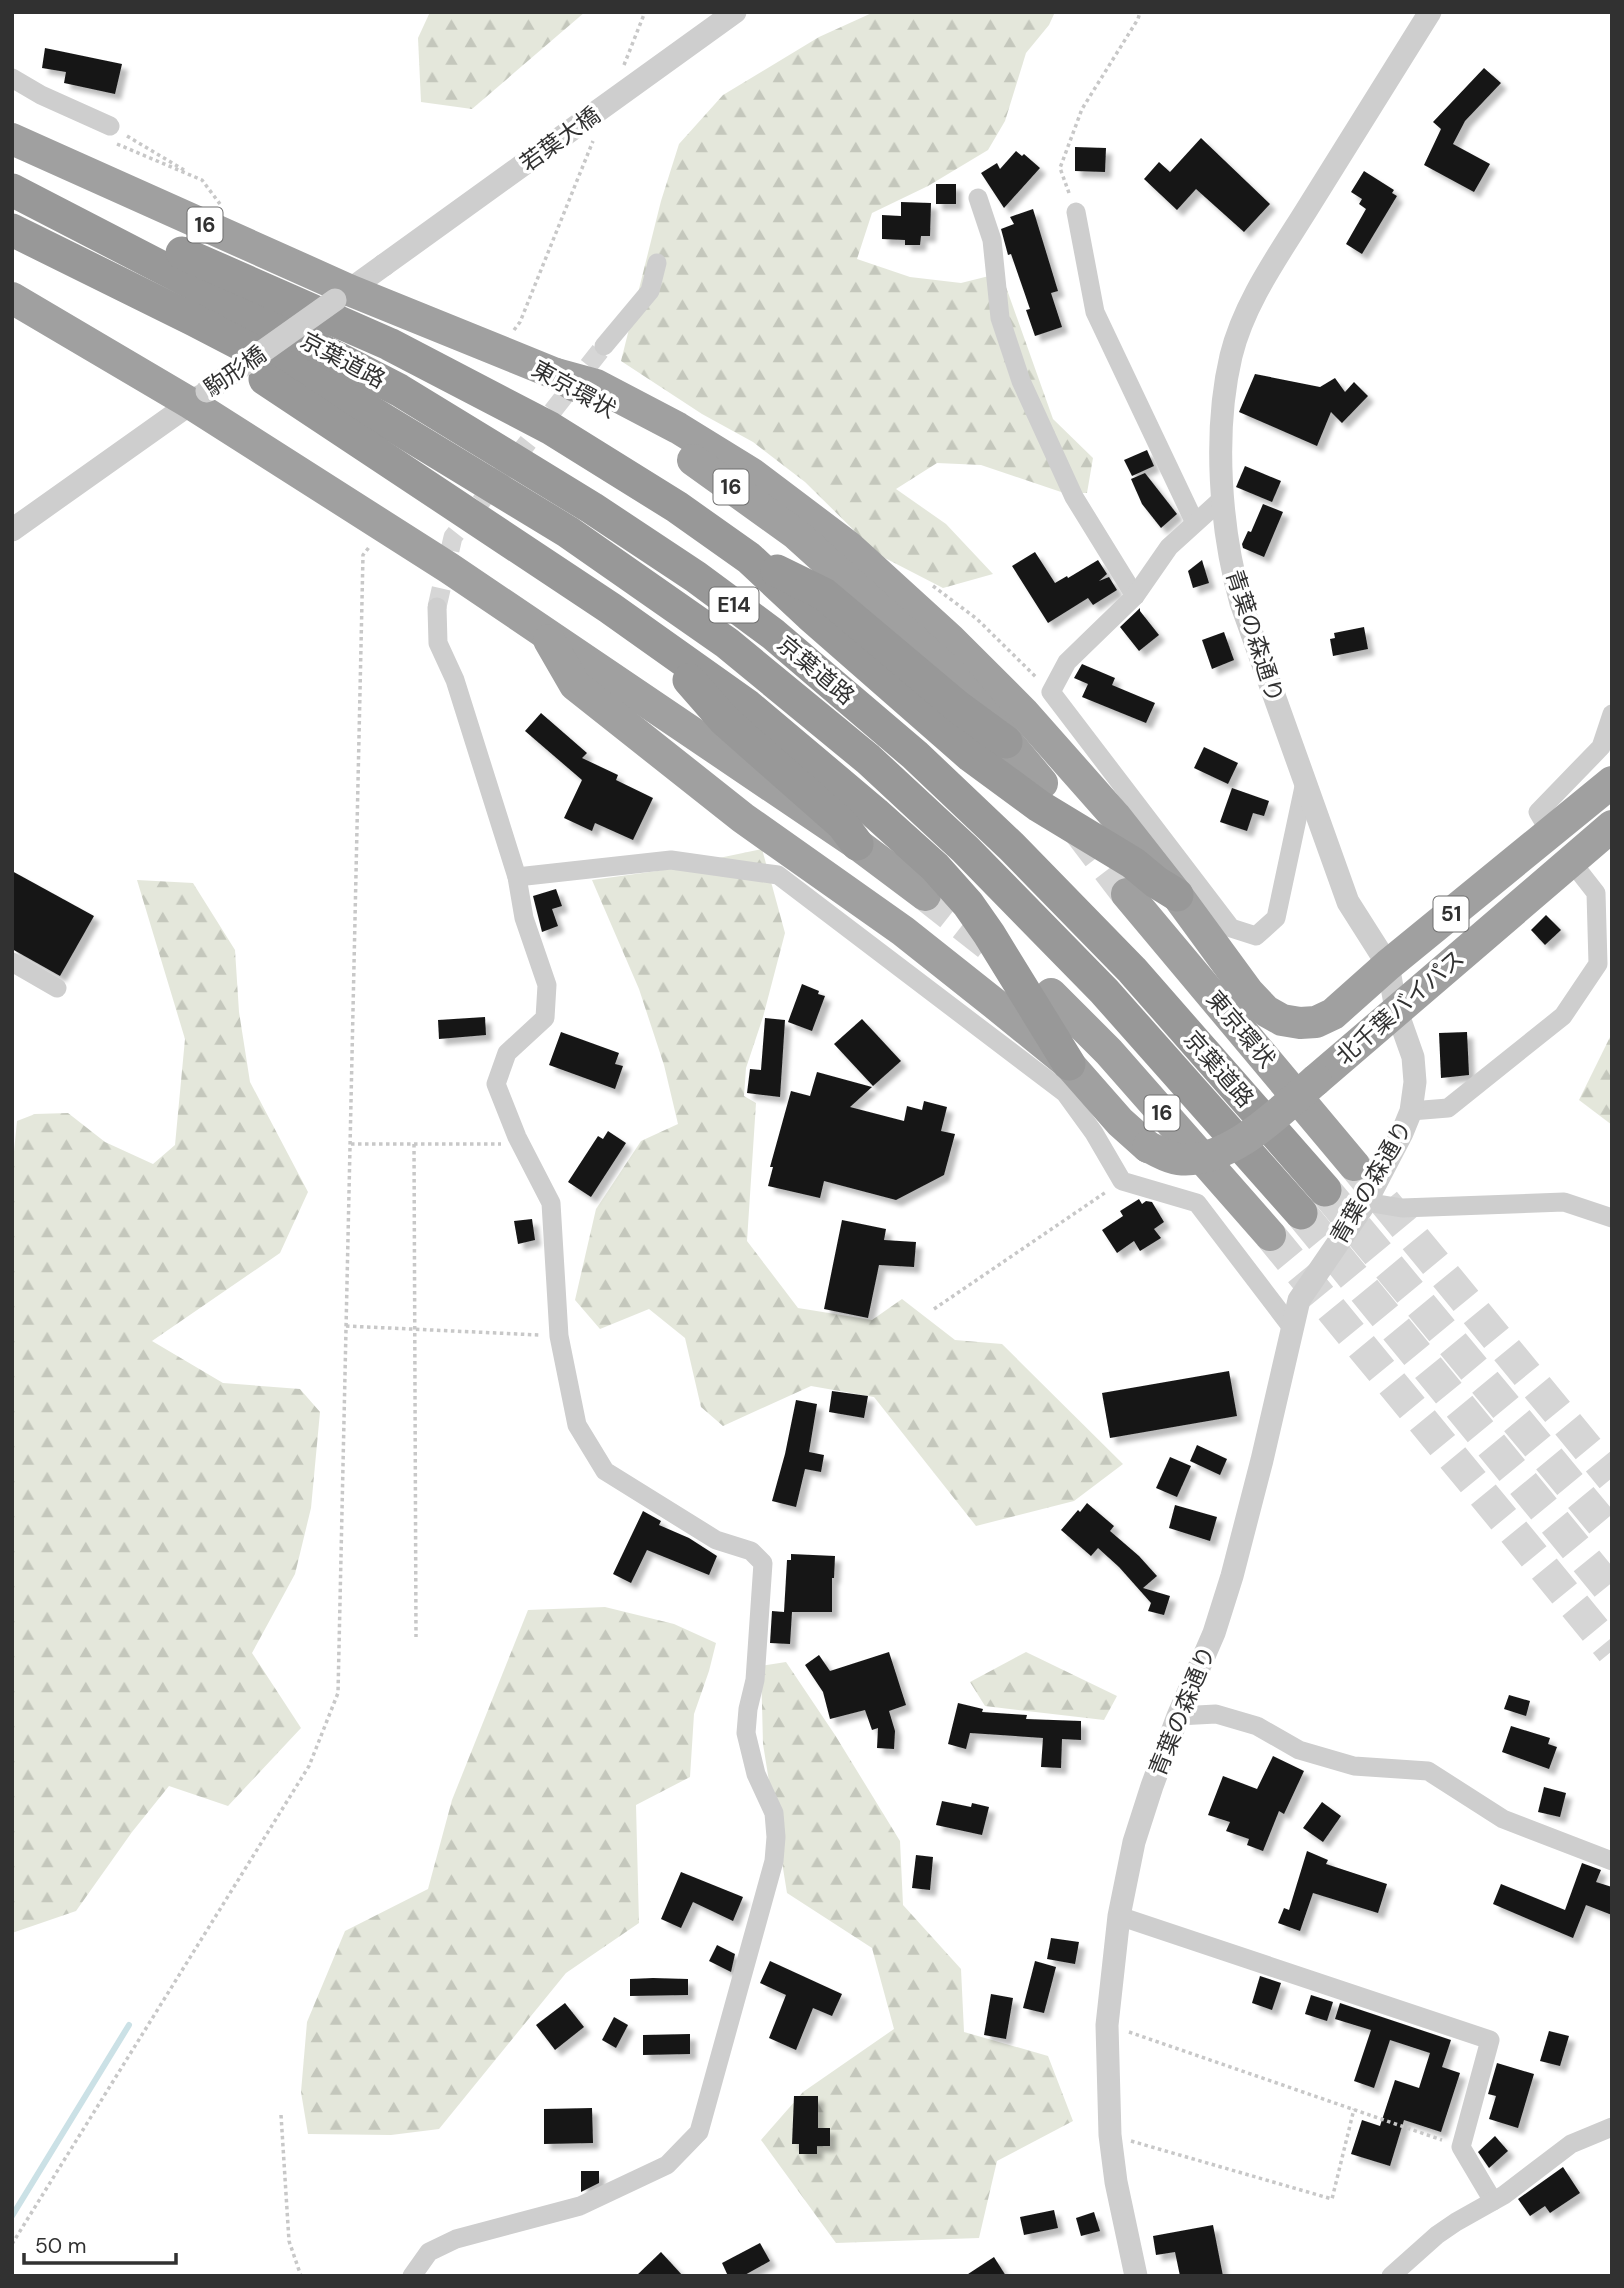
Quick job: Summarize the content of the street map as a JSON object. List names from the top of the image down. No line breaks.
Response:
{"streets":{"highway":["16","京葉道路","東京環状","E14","51","北千葉バイパス"],"street":["若葉大橋","駒形橋","青葉の森通り"]},"crossings":[["若葉大橋","駒形橋"],["若葉大橋","東京環状"],["駒形橋","東京環状"],["青葉の森通り","北千葉バイパス"]],"scale_bar":"50 m"}
